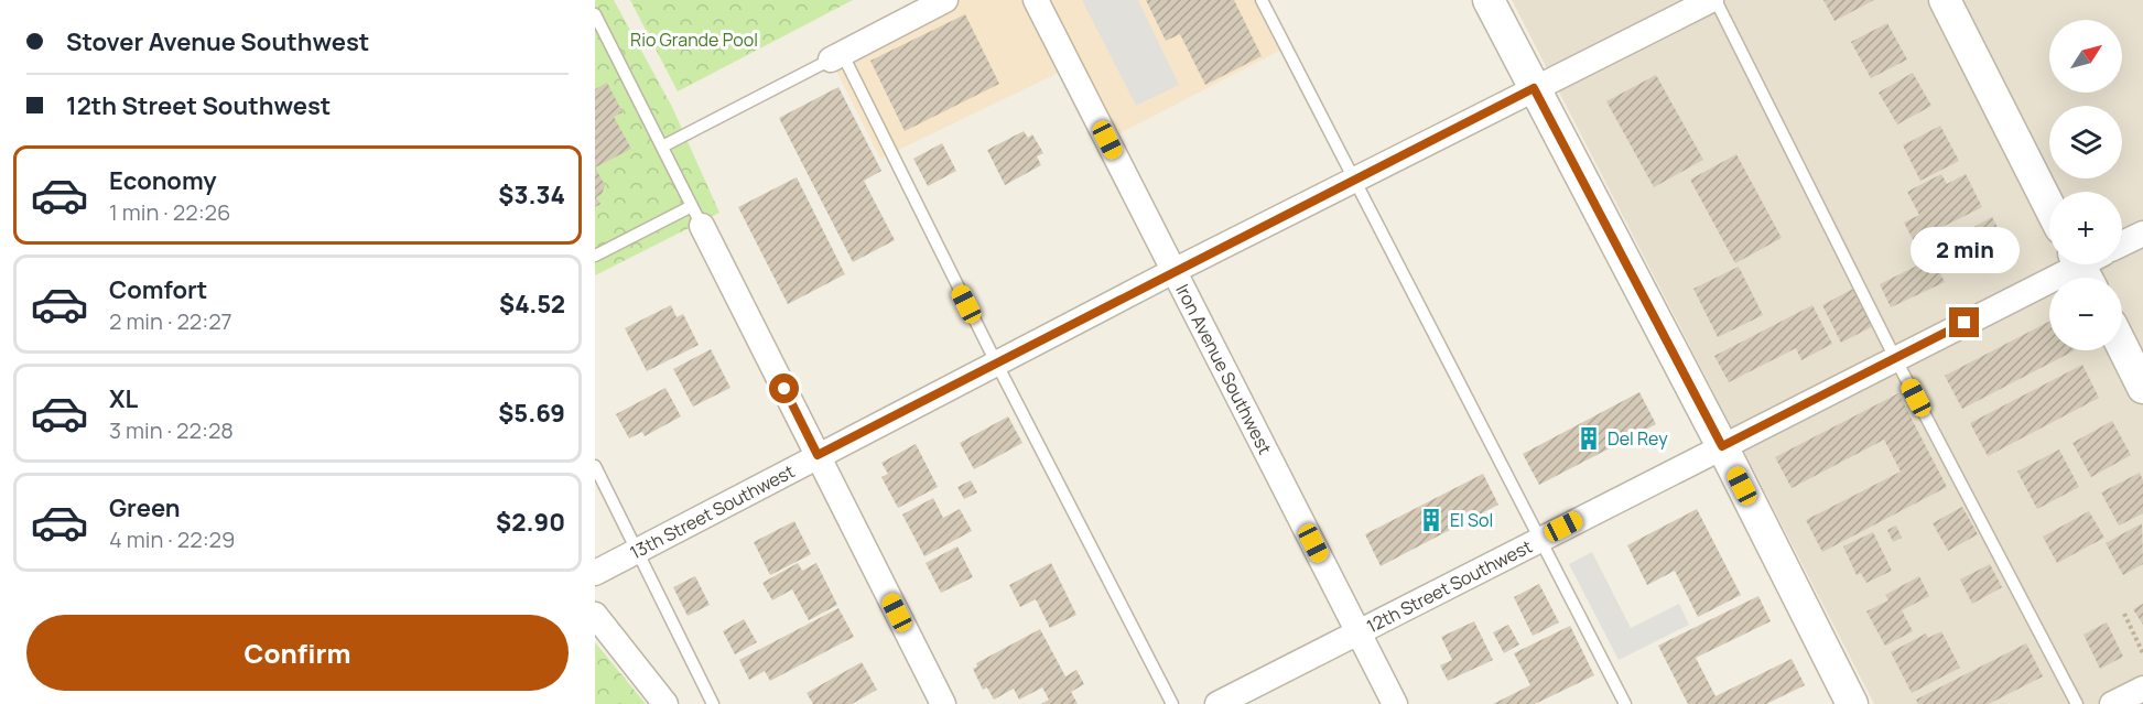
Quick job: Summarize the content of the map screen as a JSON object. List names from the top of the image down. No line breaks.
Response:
{"streets":{"street":["Iron Avenue Southwest","13th Street Southwest","12th Street Southwest"]},"crossings":[["Iron Avenue Southwest","13th Street Southwest"],["Iron Avenue Southwest","12th Street Southwest"]],"parks":["Rio Grande Pool"],"places":{"building":["Del Rey","El Sol"]},"north":"top right","page":{"banner":["Stover Avenue Southwest","12th Street Southwest"],"map_buttons":["+","−"],"list":[{"name":"Economy","note":"1 min · 22:26","value":"$3.34"},{"name":"Comfort","note":"2 min · 22:27","value":"$4.52"},{"name":"XL","note":"3 min · 22:28","value":"$5.69"},{"name":"Green","note":"4 min · 22:29","value":"$2.90"}],"bubble":"2 min","buttons":"Confirm"}}
